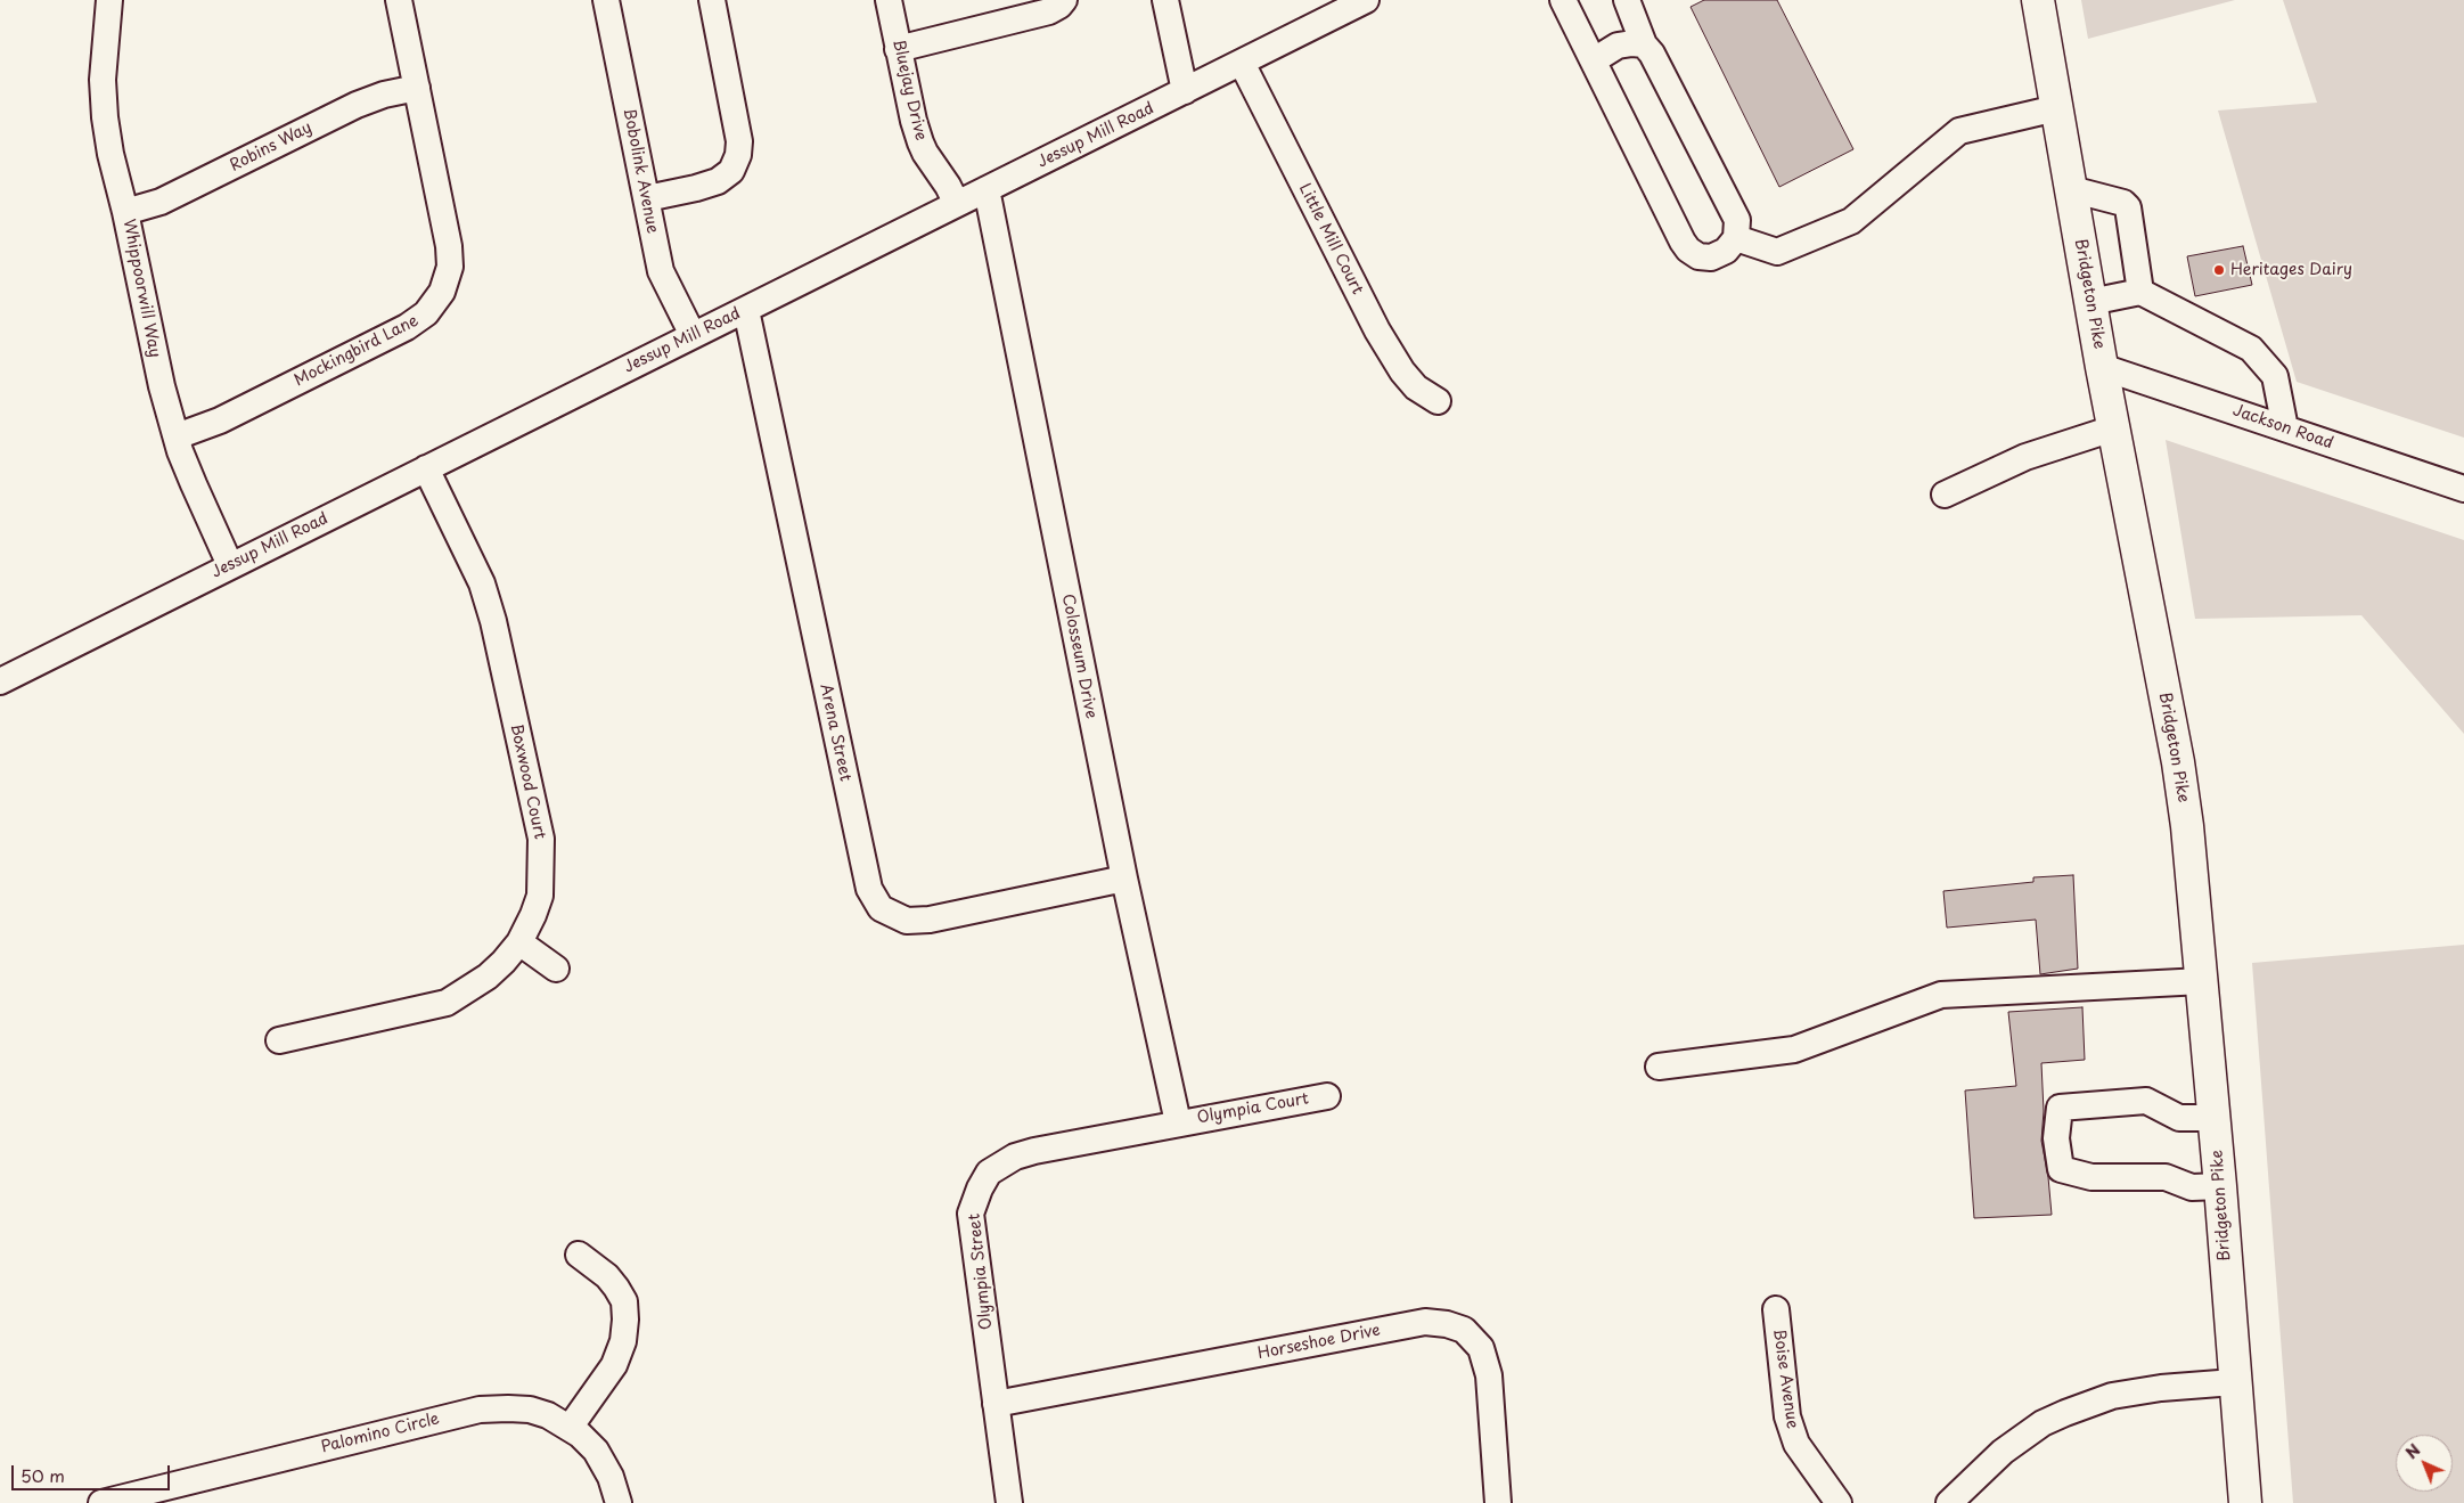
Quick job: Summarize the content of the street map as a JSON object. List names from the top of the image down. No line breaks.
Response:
{"streets":{"main road":["Bridgeton Pike"],"street":["Bluejay Drive","Jessup Mill Road","Robins Way","Bobolink Avenue","Little Mill Court","Whippoorwill Way","Mockingbird Lane","Jackson Road","Colosseum Drive","Arena Street","Boxwood Court","Olympia Court","Olympia Street","Horseshoe Drive","Boise Avenue","Palomino Circle"]},"crossings":[["Bluejay Drive","Jessup Mill Road"],["Jessup Mill Road","Bobolink Avenue"],["Jessup Mill Road","Little Mill Court"],["Jessup Mill Road","Whippoorwill Way"],["Jessup Mill Road","Colosseum Drive"],["Jessup Mill Road","Arena Street"],["Jessup Mill Road","Boxwood Court"],["Robins Way","Whippoorwill Way"],["Robins Way","Mockingbird Lane"],["Whippoorwill Way","Mockingbird Lane"],["Bridgeton Pike","Jackson Road"],["Colosseum Drive","Arena Street"],["Colosseum Drive","Olympia Court"],["Colosseum Drive","Olympia Street"],["Olympia Court","Olympia Street"],["Olympia Street","Horseshoe Drive"]],"places":["Heritages Dairy"],"scale_bar":"50 m","north":"top left"}
